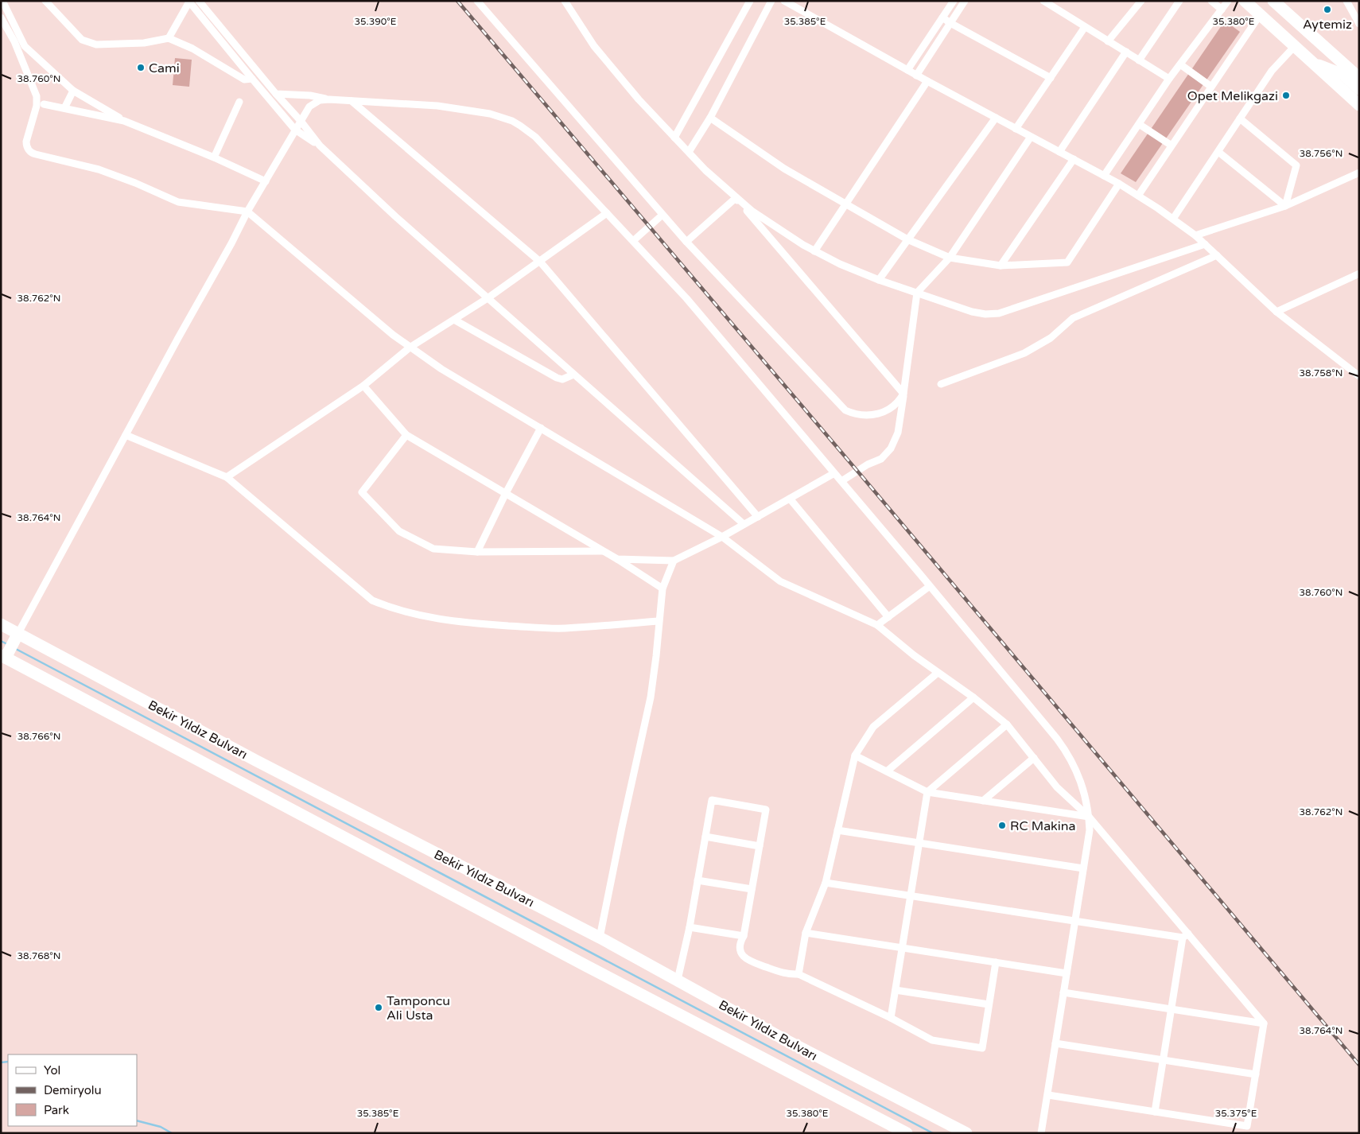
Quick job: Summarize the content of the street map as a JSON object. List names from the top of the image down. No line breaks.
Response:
{"streets":{"main road":["Bekir Yıldız Bulvarı"]},"places":["Aytemiz","Cami","Opet Melikgazi","RC Makina","Tamponcu Ali Usta"],"legend":["Yol","Demiryolu","Park"],"coordinates":["35.390°E","35.385°E","35.380°E","38.760°N","38.756°N","38.762°N","38.758°N","38.764°N","38.766°N","38.768°N","35.375°E"]}
